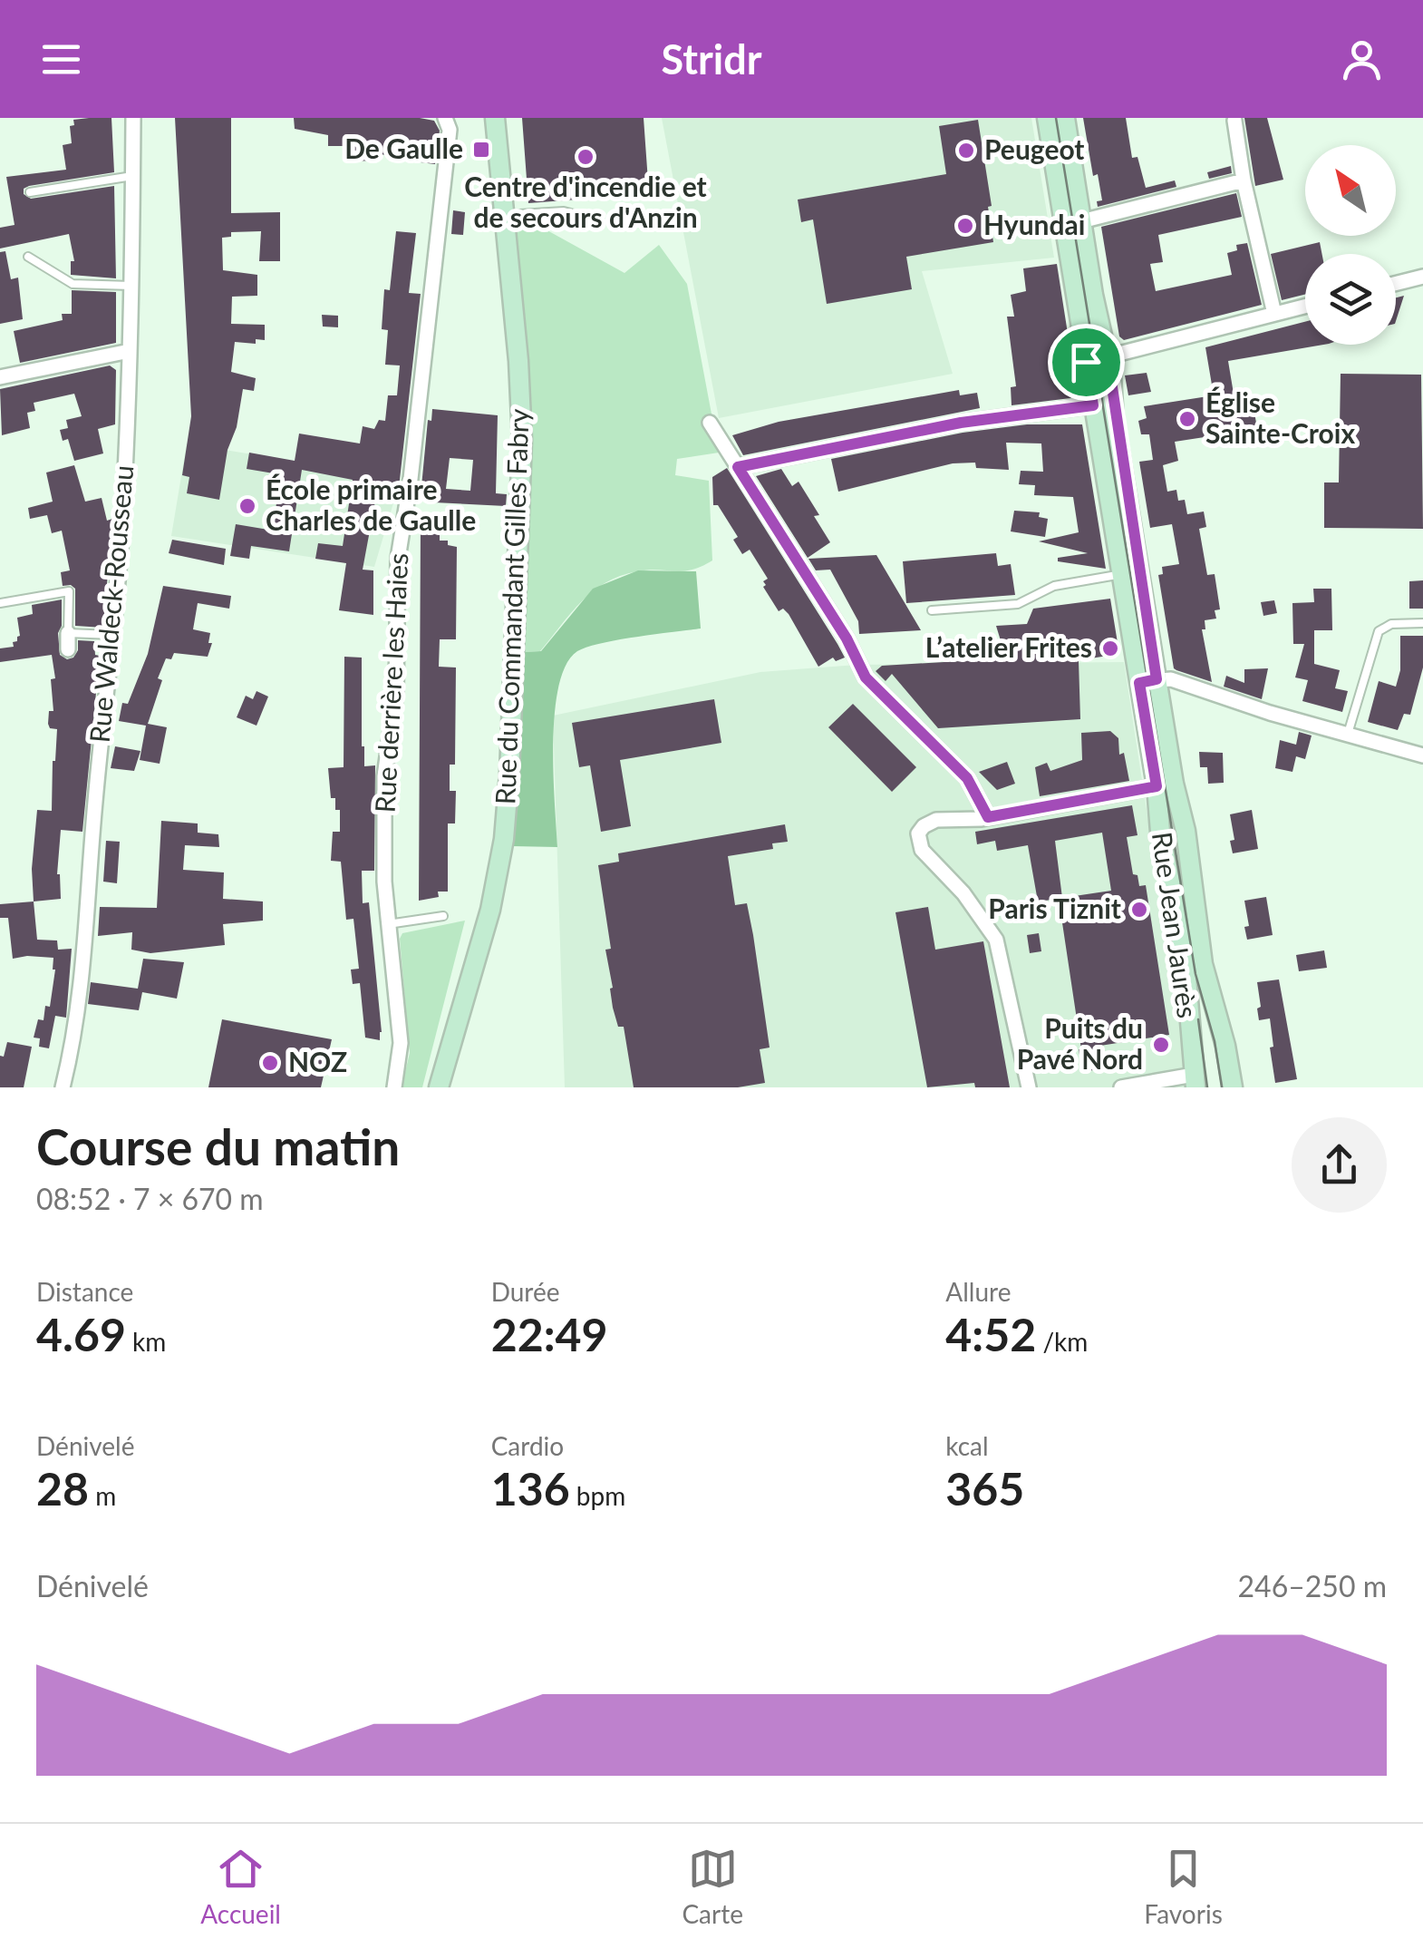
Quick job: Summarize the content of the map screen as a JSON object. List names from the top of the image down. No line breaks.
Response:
{"streets":{"main road":["Rue du Commandant Gilles Fabry","Rue Jean Jaurès"],"street":["Rue Waldeck-Rousseau","Rue derrière les Haies"]},"places":{"transit":["De Gaulle"],"other":["Peugeot","Centre d'incendie et de secours d'Anzin","Hyundai","Église Sainte-Croix","École primaire Charles de Gaulle","L’atelier Frites","Paris Tiznit","Puits du Pavé Nord","NOZ"]},"north":"top left","page":{"header":"Stridr","heading":["Course du matin","08:52 · 7 × 670 m"],"stats":[["Distance","4.69 km"],["Durée","22:49"],["Allure","4:52 /km"],["Dénivelé","28 m"],["Cardio","136 bpm"],["kcal","365"]],"chart":["Dénivelé","246–250 m"],"tabs":["Accueil","Carte","Favoris"]}}
